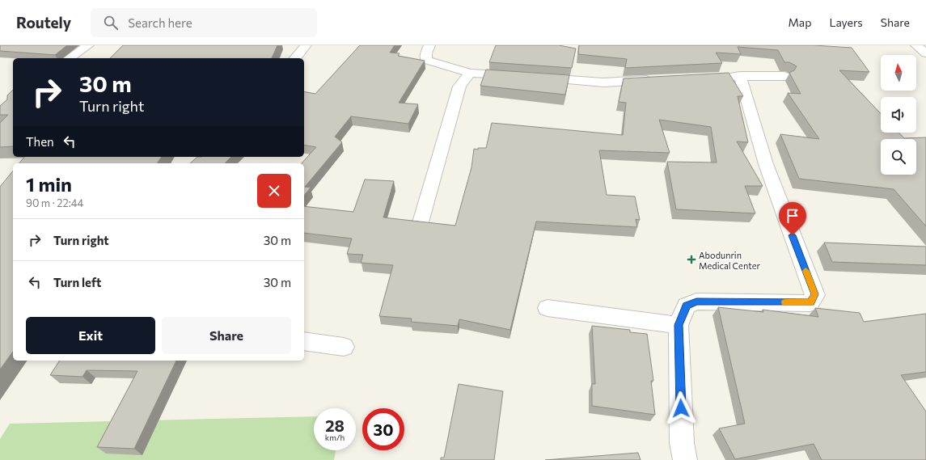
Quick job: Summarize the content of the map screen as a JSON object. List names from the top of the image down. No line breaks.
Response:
{"places":{"health":["Abodunrin Medical Center"]},"north":"top","page":{"header":"Routely","search":"Search here","nav":["Map","Layers","Share"],"turn":["30 m","Turn right"],"then":"Then","heading":["1 min","90 m · 22:44"],"list":[{"name":"Turn right","value":"30 m"},{"name":"Turn left","value":"30 m"}],"buttons":["Exit","Share"],"speed":"28 km/h","limit":"30"}}
